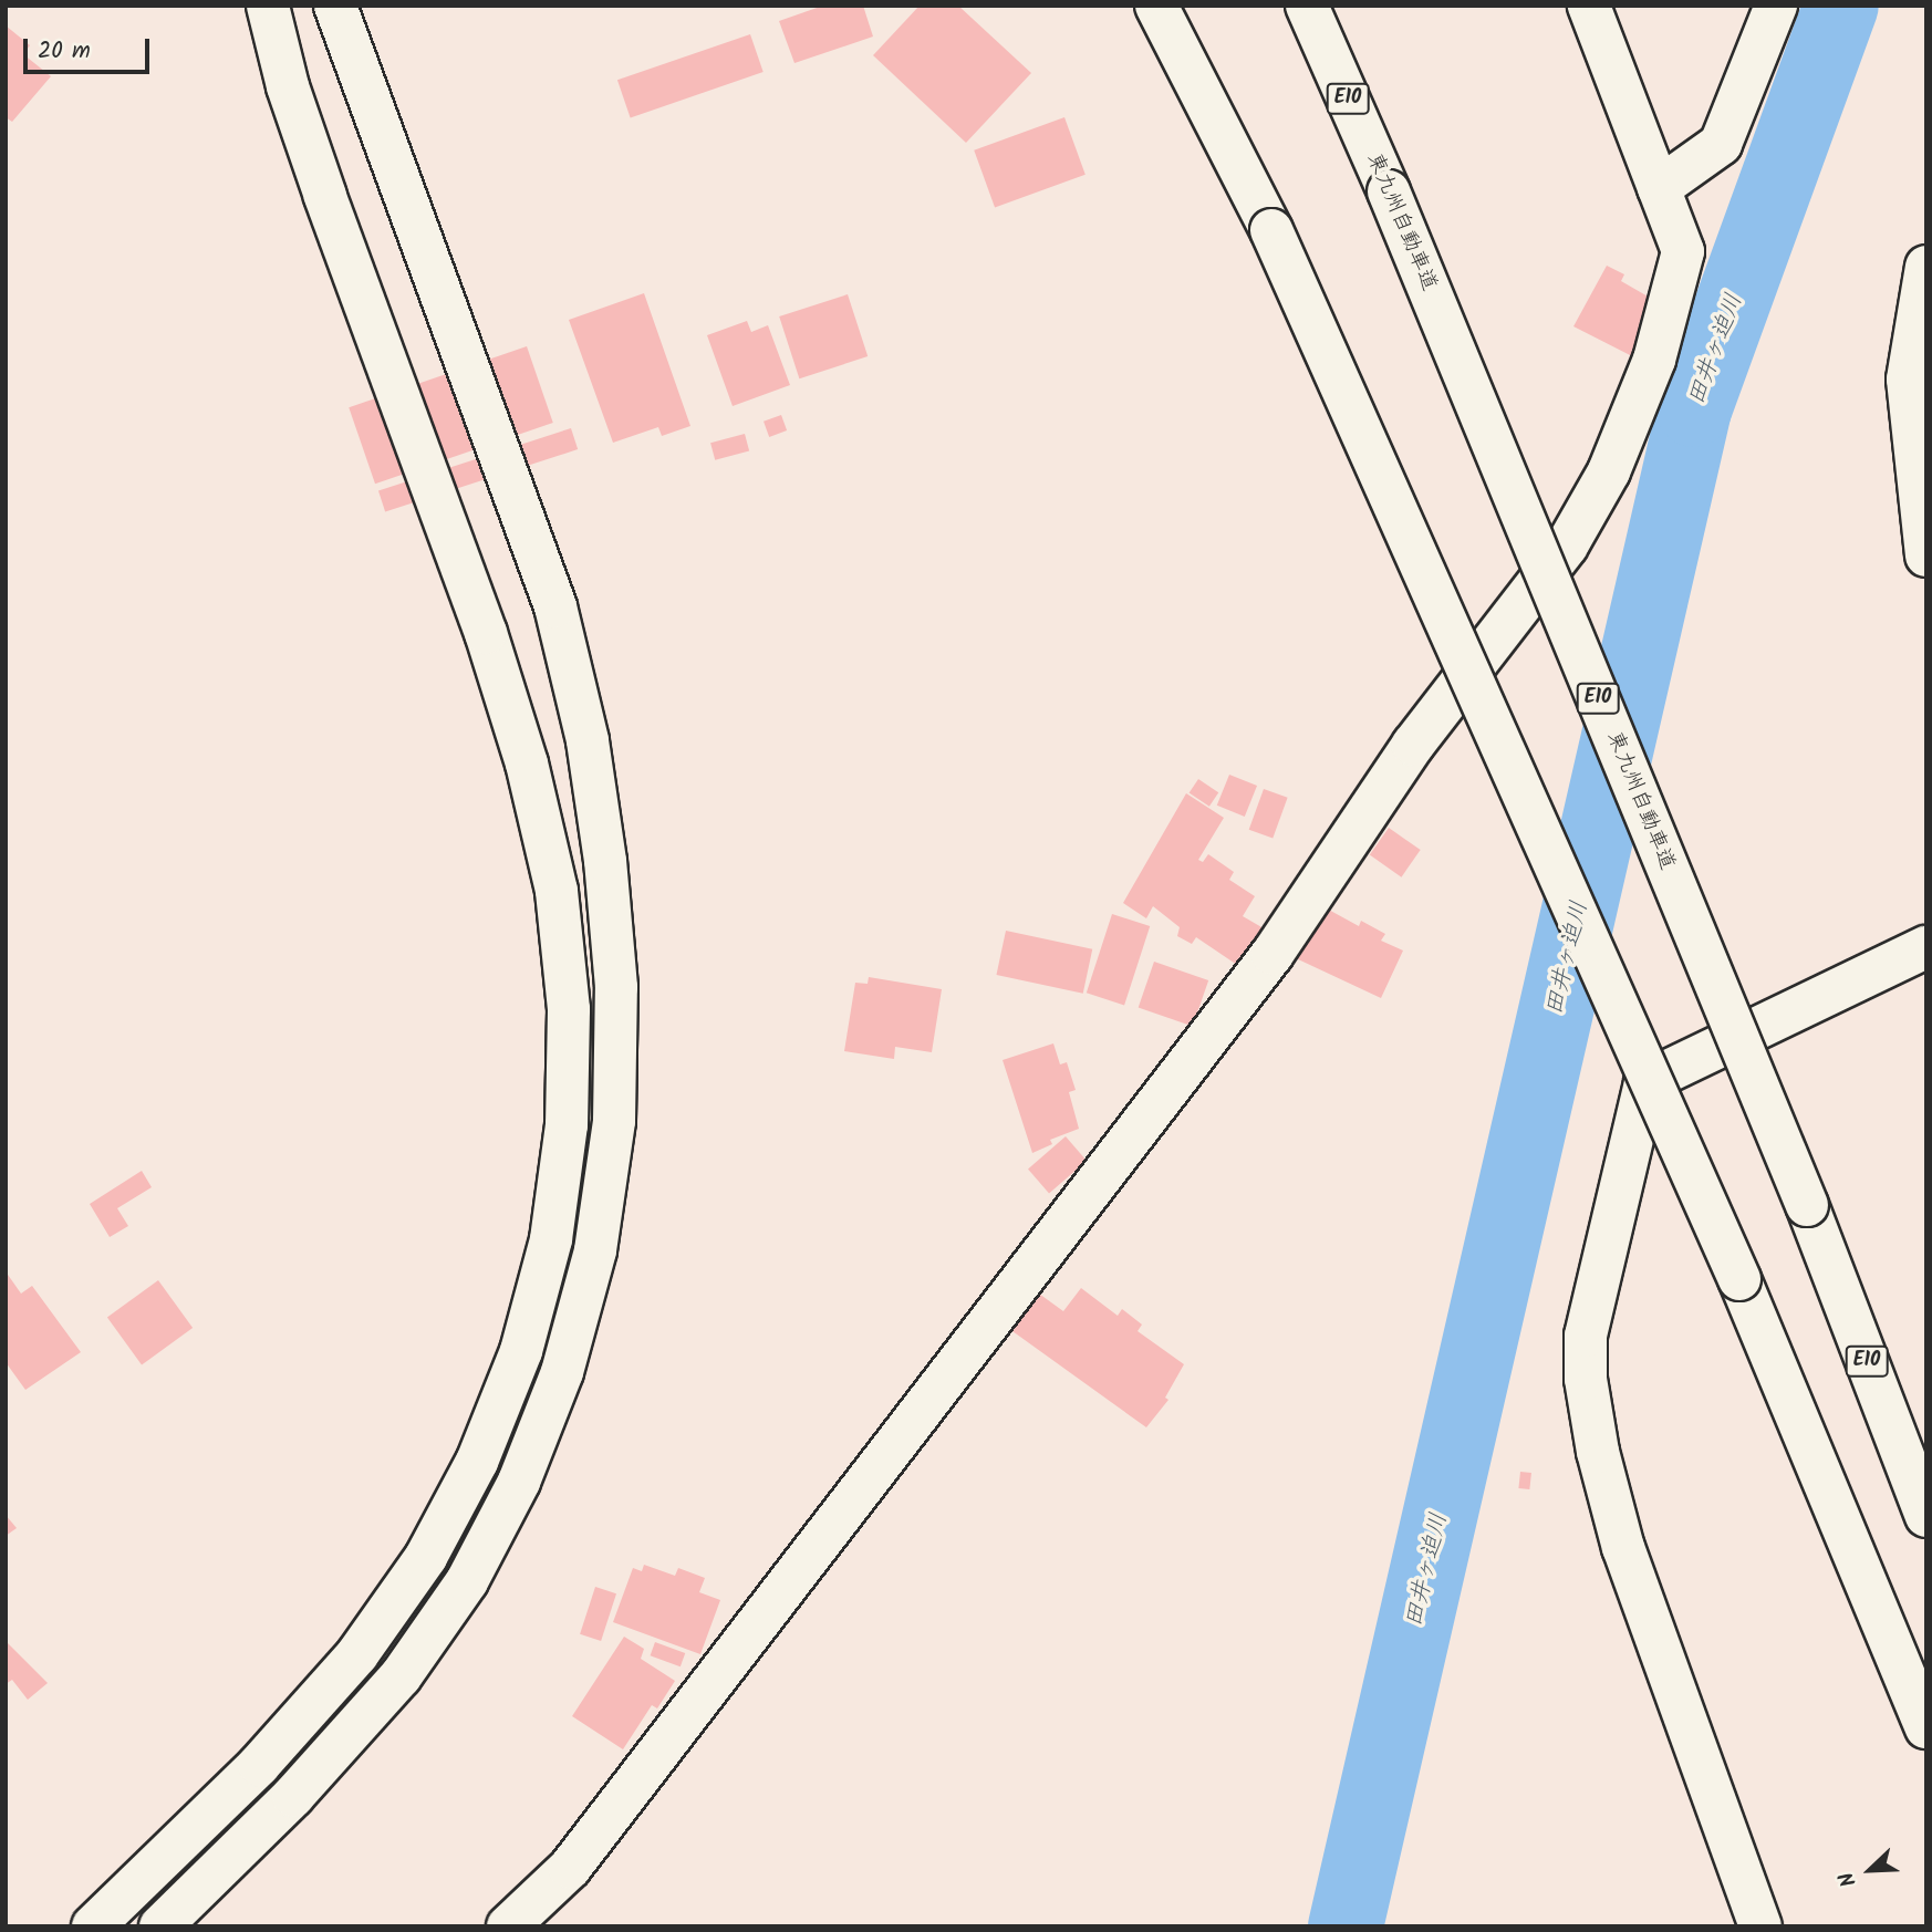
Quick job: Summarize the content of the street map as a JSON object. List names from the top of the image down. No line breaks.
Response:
{"streets":{"main road":["E10","東九州自動車道"]},"water":["田井ヶ迫川"],"scale_bar":"20 m","north":"bottom left"}
